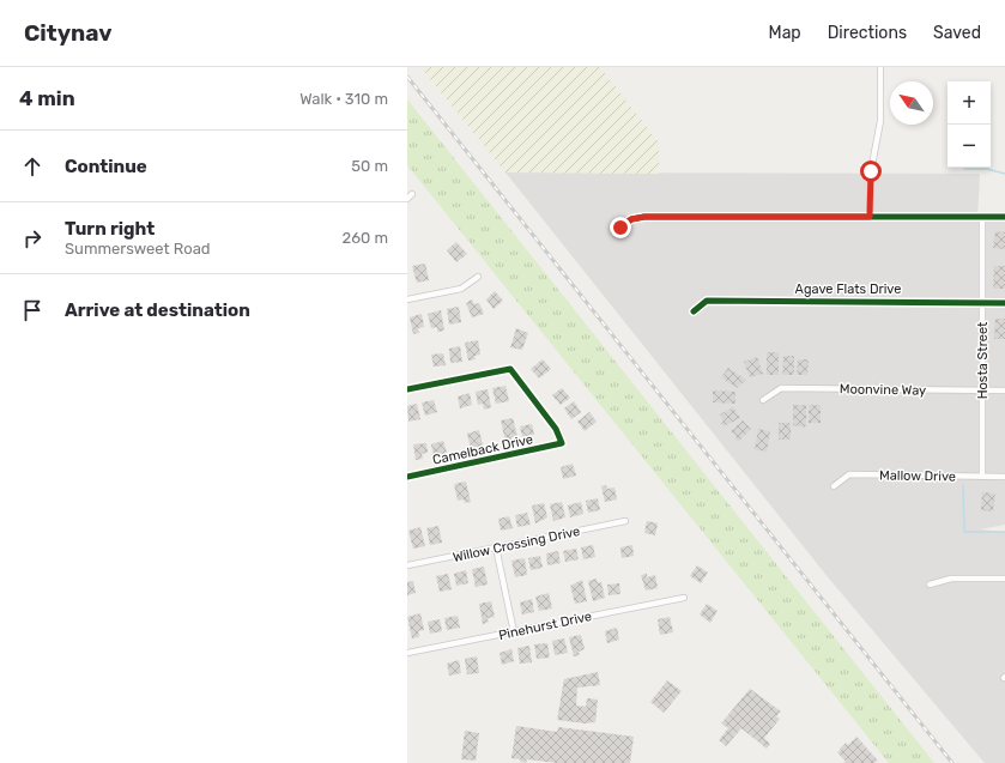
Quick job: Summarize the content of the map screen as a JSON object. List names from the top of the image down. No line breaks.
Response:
{"streets":{"street":["Agave Flats Drive","Hosta Street","Moonvine Way","Camelback Drive","Mallow Drive","Willow Crossing Drive","Pinehurst Drive"]},"crossings":[["Agave Flats Drive","Hosta Street"],["Hosta Street","Moonvine Way"],["Hosta Street","Mallow Drive"]],"north":"top left","page":{"header":"Citynav","nav":["Map","Directions","Saved"],"heading":["4 min","Walk · 310 m"],"map_buttons":["+","−"],"list":[["Continue","50 m"],["Turn right","Summersweet Road","260 m"],"Arrive at destination"]}}
